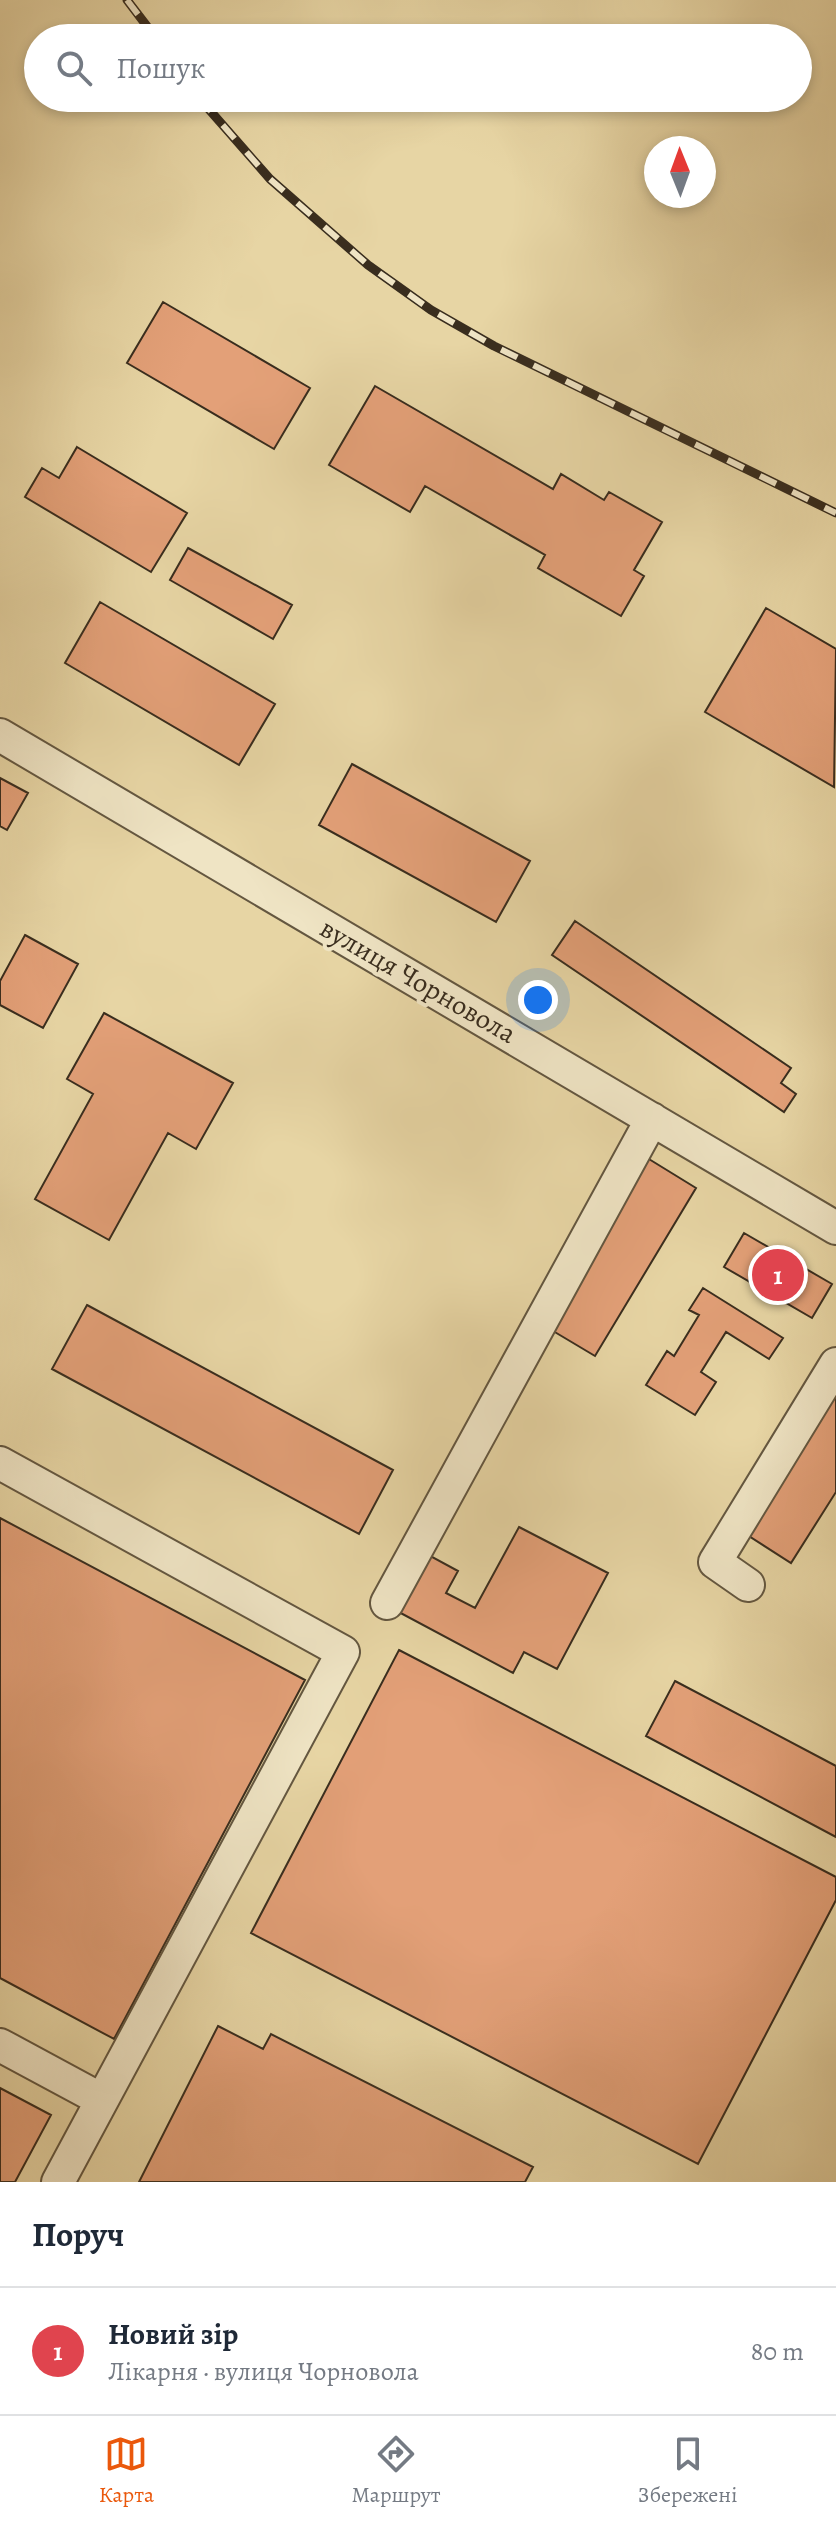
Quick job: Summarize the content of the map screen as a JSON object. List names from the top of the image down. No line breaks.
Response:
{"streets":{"street":["вулиця Чорновола"]},"north":"top","page":{"search":"Пошук","pins":"1","heading":"Поруч","list":[{"mark":"1","name":"Новий зір","note":"Лікарня · вулиця Чорновола","value":"80 m"}],"nav":["Карта","Маршрут","Збережені"]}}
